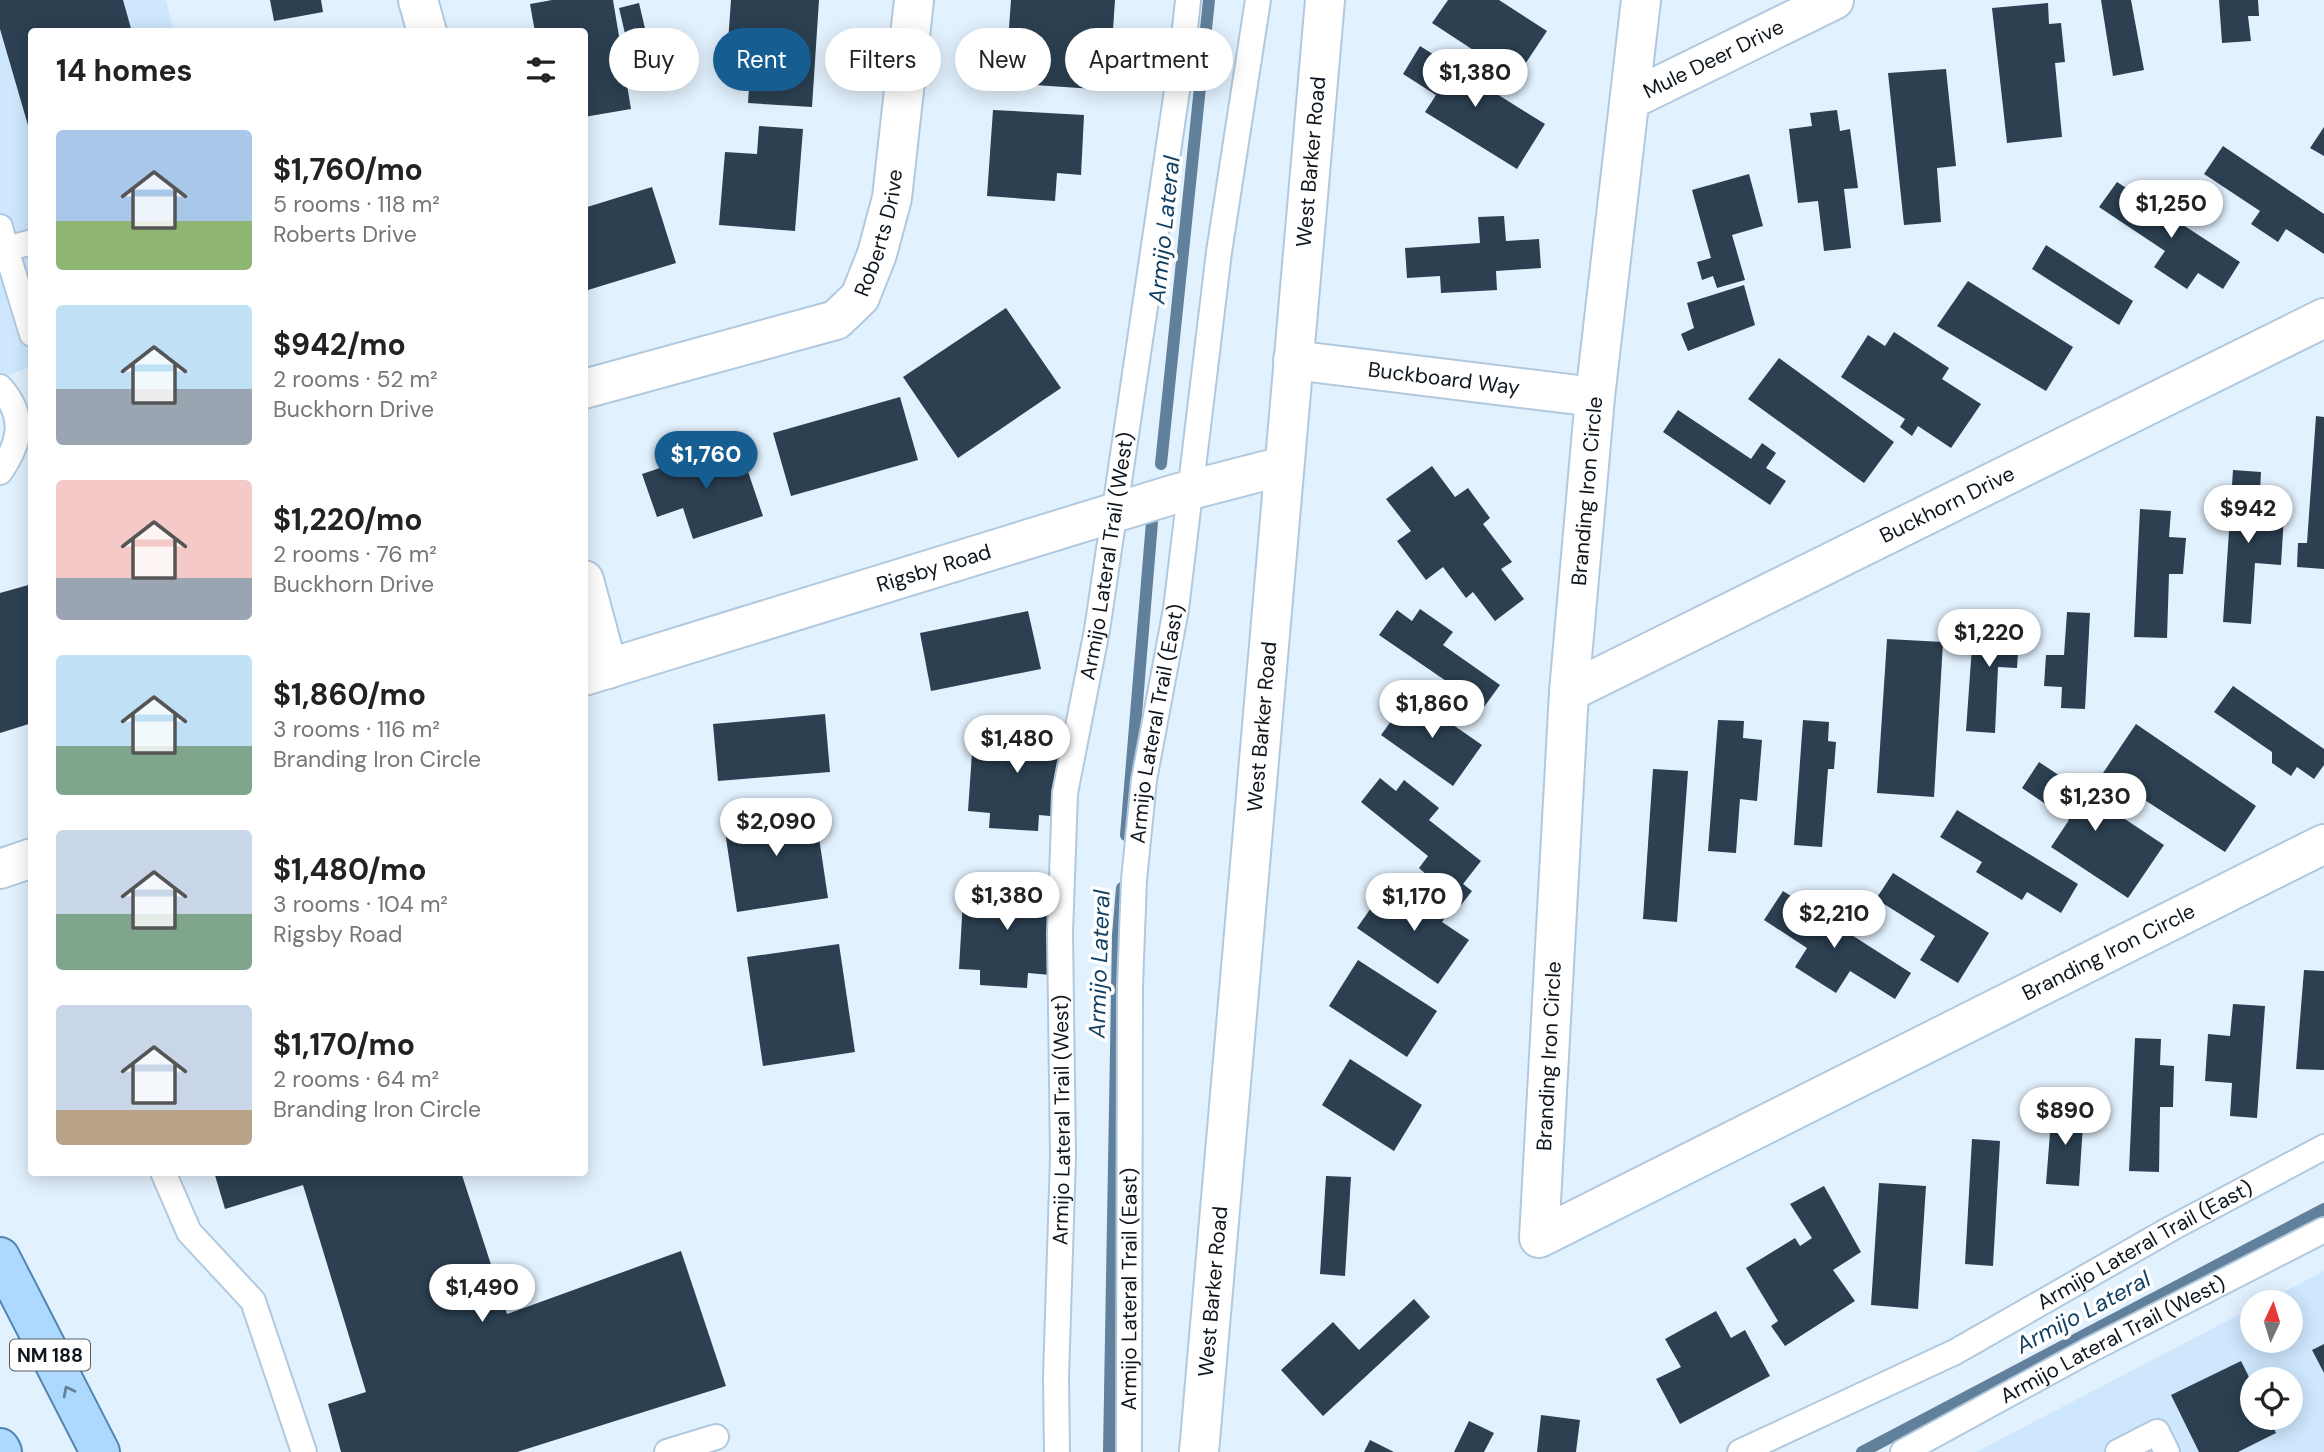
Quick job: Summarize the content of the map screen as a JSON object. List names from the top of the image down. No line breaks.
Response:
{"streets":{"main road":["NM 188"],"street":["Mule Deer Drive","West Barker Road","Roberts Drive","Buckboard Way","Branding Iron Circle","Buckhorn Drive","Rigsby Road"],"lane":["Armijo Lateral Trail (West)","Armijo Lateral Trail (East)"]},"crossings":[["Mule Deer Drive","Branding Iron Circle"],["West Barker Road","Buckboard Way"],["West Barker Road","Rigsby Road"],["Buckboard Way","Branding Iron Circle"],["Branding Iron Circle","Buckhorn Drive"],["Armijo Lateral Trail (West)","Rigsby Road"],["Rigsby Road","Armijo Lateral Trail (East)"]],"water":["Armijo Lateral"],"north":"top","page":{"chip":["Buy","Rent","Filters","New","Apartment"],"heading":"14 homes","price":["$1,380","$1,250","$1,760","$942","$1,220","$1,860","$1,480","$1,230","$2,090","$1,380","$1,170","$2,210","$890","$1,490"],"list":[{"name":"$1,760/mo","note":"5 rooms · 118 m² · Roberts Drive"},{"name":"$942/mo","note":"2 rooms · 52 m² · Buckhorn Drive"},{"name":"$1,220/mo","note":"2 rooms · 76 m² · Buckhorn Drive"},{"name":"$1,860/mo","note":"3 rooms · 116 m² · Branding Iron Circle"},{"name":"$1,480/mo","note":"3 rooms · 104 m² · Rigsby Road"},{"name":"$1,170/mo","note":"2 rooms · 64 m² · Branding Iron Circle"}]}}
